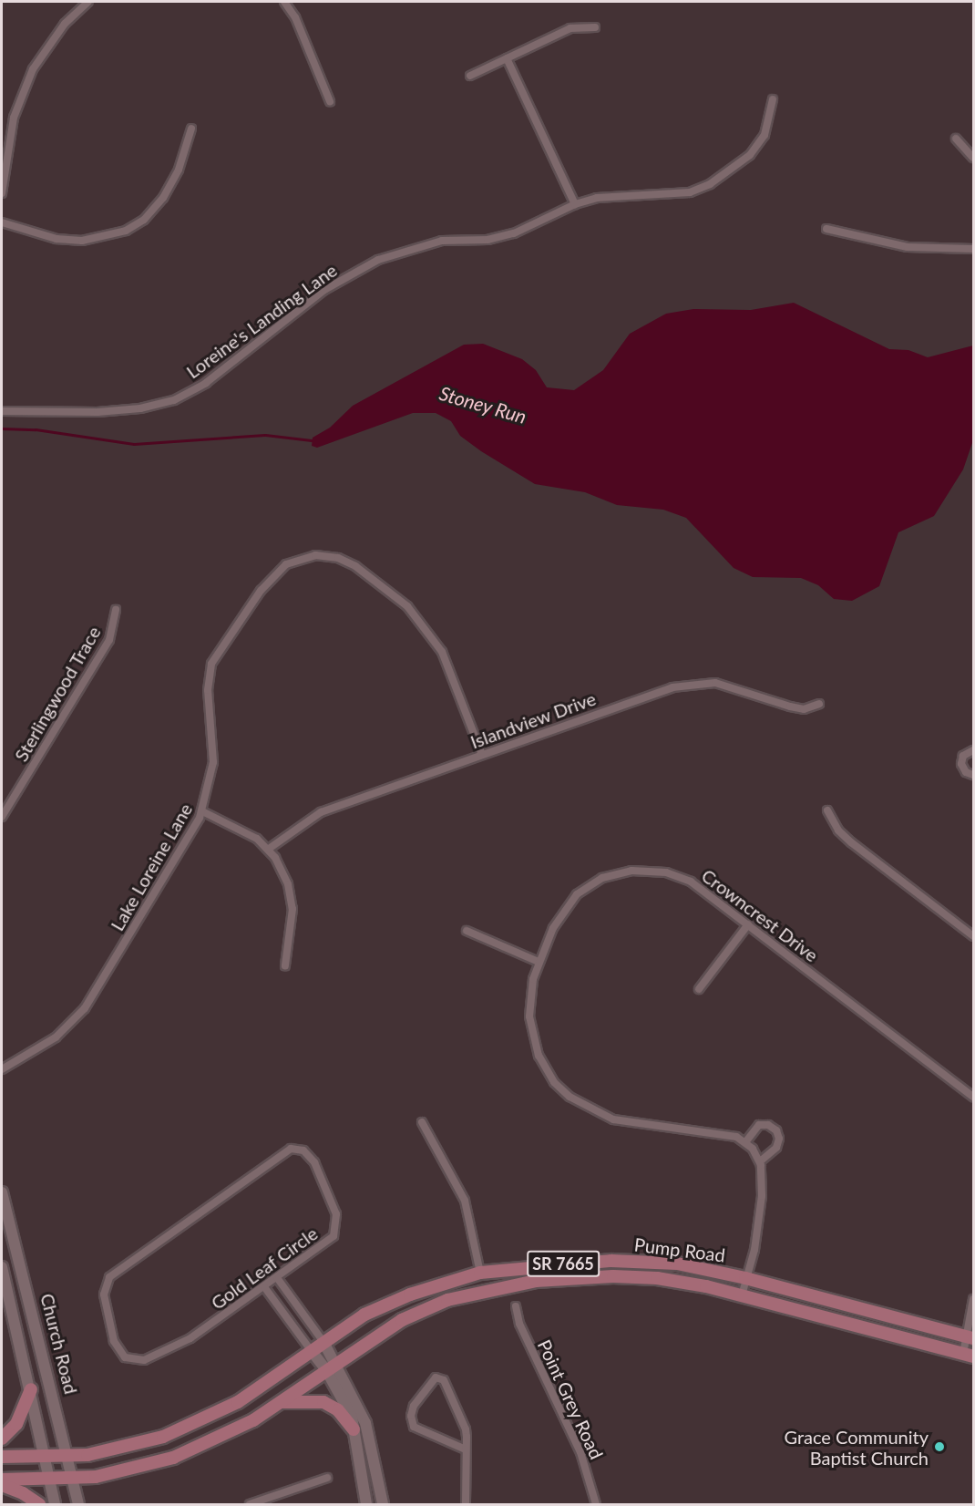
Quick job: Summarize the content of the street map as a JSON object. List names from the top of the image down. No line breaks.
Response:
{"streets":{"main road":["Pump Road","SR 7665","Church Road"],"street":["Loreine's Landing Lane","Sterlingwood Trace","Islandview Drive","Lake Loreine Lane","Crowncrest Drive","Gold Leaf Circle","Point Grey Road"]},"crossings":[["Islandview Drive","Lake Loreine Lane"],["Pump Road","Church Road"]],"water":["Stoney Run"],"places":["Grace Community Baptist Church"]}
